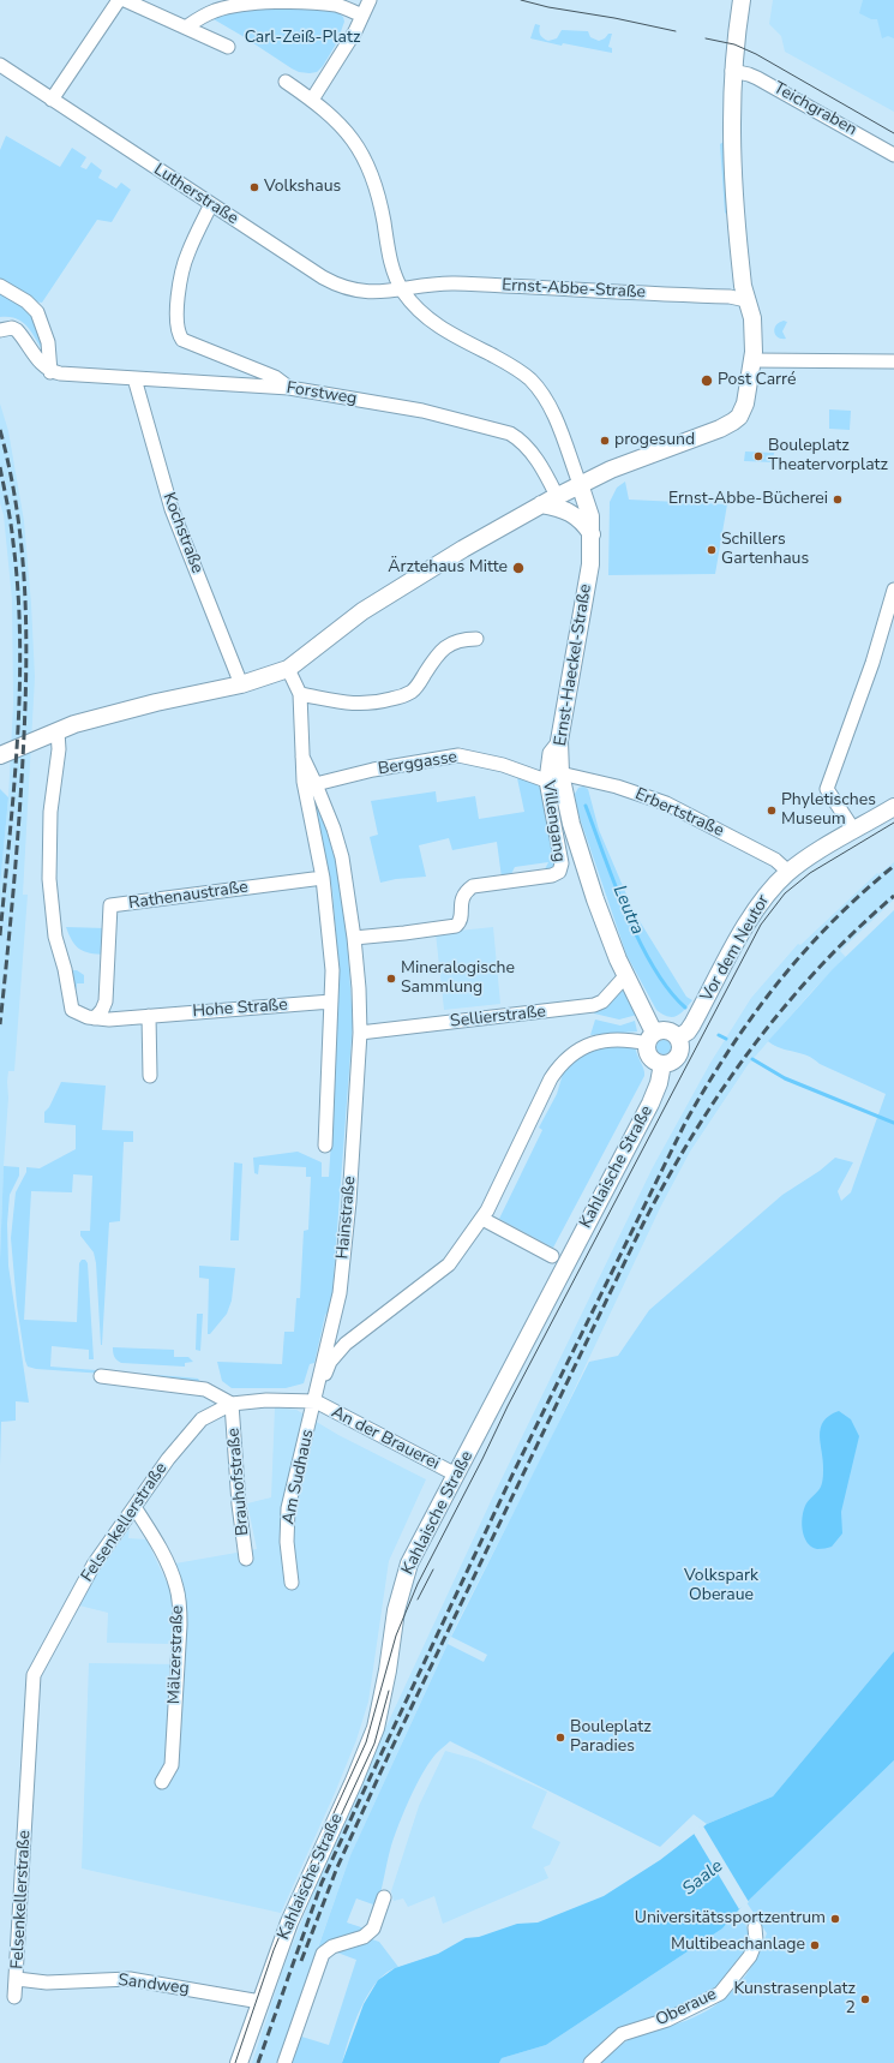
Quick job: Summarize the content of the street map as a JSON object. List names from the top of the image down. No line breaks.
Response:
{"streets":{"main road":["Ernst-Haeckel-Straße","Vor dem Neutor","Kahlaische Straße"],"street":["Teichgraben","Lutherstraße","Ernst-Abbe-Straße","Forstweg","Kochstraße","Berggasse","Erbertstraße","Villengang","Rathenaustraße","Hohe Straße","Sellierstraße","Hainstraße","An der Brauerei","Am Sudhaus","Brauhofstraße","Felsenkellerstraße","Mälzerstraße","Sandweg","Oberaue"]},"crossings":[["Lutherstraße","Ernst-Abbe-Straße"],["Forstweg","Kochstraße"],["Ernst-Haeckel-Straße","Berggasse"],["Ernst-Haeckel-Straße","Erbertstraße"],["Ernst-Haeckel-Straße","Villengang"],["Ernst-Haeckel-Straße","Vor dem Neutor"],["Ernst-Haeckel-Straße","Sellierstraße"],["Ernst-Haeckel-Straße","Kahlaische Straße"],["Berggasse","Erbertstraße"],["Berggasse","Villengang"],["Berggasse","Hainstraße"],["Erbertstraße","Villengang"],["Erbertstraße","Vor dem Neutor"],["Villengang","Hainstraße"],["Rathenaustraße","Hohe Straße"],["Vor dem Neutor","Kahlaische Straße"],["Sellierstraße","Hainstraße"],["Kahlaische Straße","An der Brauerei"],["Kahlaische Straße","Sandweg"],["Hainstraße","An der Brauerei"],["Hainstraße","Am Sudhaus"],["Hainstraße","Felsenkellerstraße"],["An der Brauerei","Am Sudhaus"],["An der Brauerei","Felsenkellerstraße"],["Am Sudhaus","Felsenkellerstraße"],["Brauhofstraße","Felsenkellerstraße"],["Felsenkellerstraße","Mälzerstraße"],["Felsenkellerstraße","Sandweg"]],"water":["Leutra","Saale"],"parks":["Carl-Zeiß-Platz","Volkspark Oberaue"],"places":["Volkshaus","Post Carré","progesund","Bouleplatz Theatervorplatz","Ernst-Abbe-Bücherei","Schillers Gartenhaus","Ärztehaus Mitte","Phyletisches Museum","Mineralogische Sammlung","Bouleplatz Paradies","Universitätssportzentrum","Multibeachanlage","Kunstrasenplatz 2"]}
